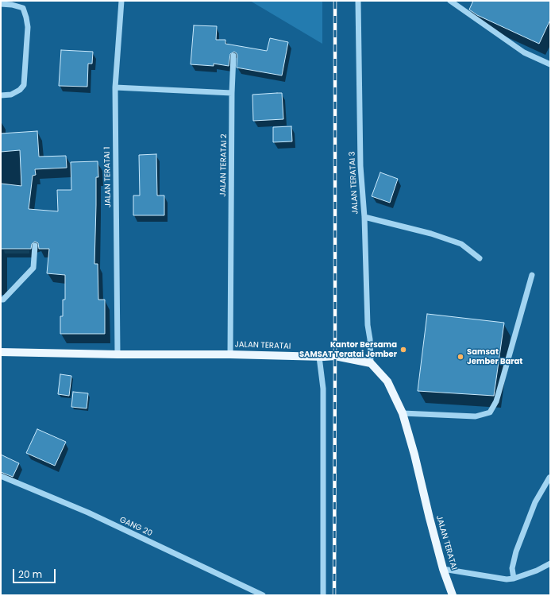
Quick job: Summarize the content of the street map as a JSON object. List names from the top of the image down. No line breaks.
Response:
{"streets":{"main road":["JALAN TERATAI"],"street":["JALAN TERATAI 2","JALAN TERATAI 1","JALAN TERATAI 3","GANG 20"]},"crossings":[["JALAN TERATAI 2","JALAN TERATAI"],["JALAN TERATAI 1","JALAN TERATAI"],["JALAN TERATAI 3","JALAN TERATAI"]],"places":["Kantor Bersama SAMSAT Teratai Jember","Samsat Jember Barat"],"scale_bar":"20 m"}
